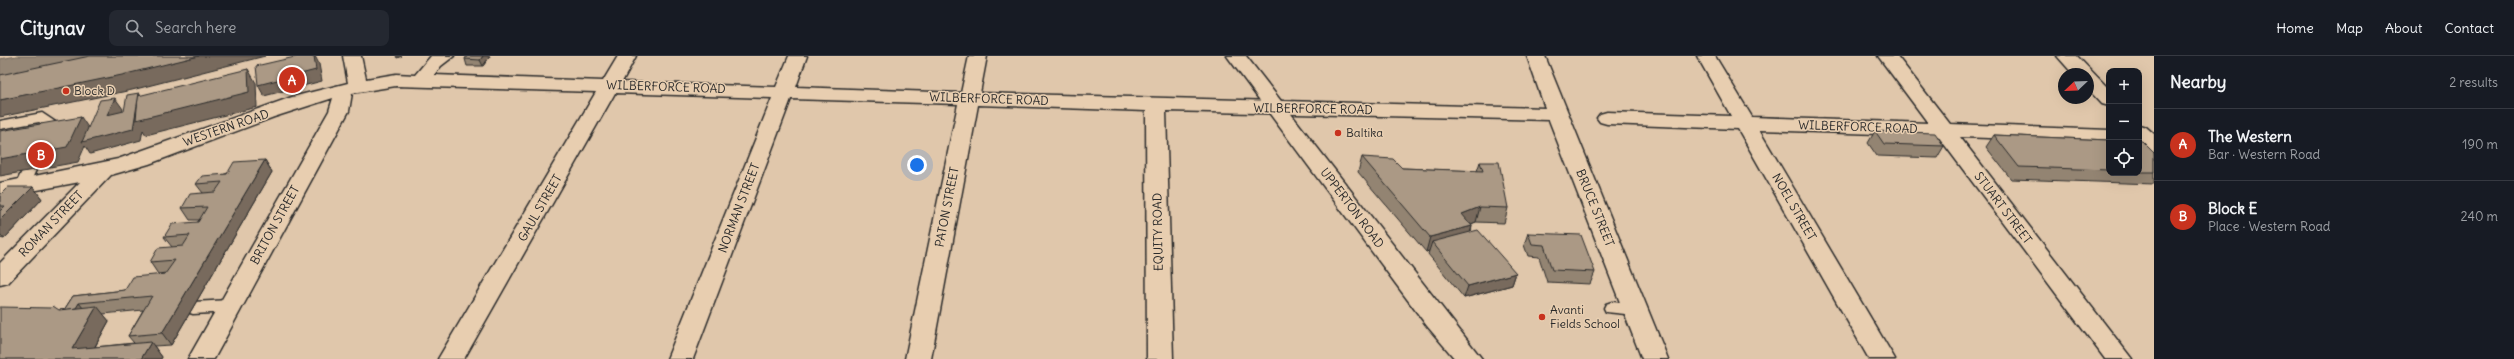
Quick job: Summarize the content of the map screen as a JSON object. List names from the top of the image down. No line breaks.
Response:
{"streets":{"street":["WILBERFORCE ROAD","WESTERN ROAD","PATON STREET","NOEL STREET","GAUL STREET","NORMAN STREET","UPPERTON ROAD","BRUCE STREET","STUART STREET","ROMAN STREET","BRITON STREET","EQUITY ROAD"]},"crossings":[["WILBERFORCE ROAD","WESTERN ROAD"],["WILBERFORCE ROAD","PATON STREET"],["WILBERFORCE ROAD","NOEL STREET"],["WILBERFORCE ROAD","GAUL STREET"],["WILBERFORCE ROAD","NORMAN STREET"],["WILBERFORCE ROAD","UPPERTON ROAD"],["WILBERFORCE ROAD","BRUCE STREET"],["WILBERFORCE ROAD","STUART STREET"],["WILBERFORCE ROAD","EQUITY ROAD"],["WESTERN ROAD","ROMAN STREET"],["WESTERN ROAD","BRITON STREET"]],"places":["Block D","Baltika","Avanti Fields School"],"north":"bottom left","page":{"header":"Citynav","search":"Search here","nav":["Home","Map","About","Contact"],"heading":["Nearby","2 results"],"pins":["A","B"],"map_buttons":["+","−"],"list":[{"mark":"A","name":"The Western","note":"Bar · Western Road","value":"190 m"},{"mark":"B","name":"Block E","note":"Place · Western Road","value":"240 m"}]}}
